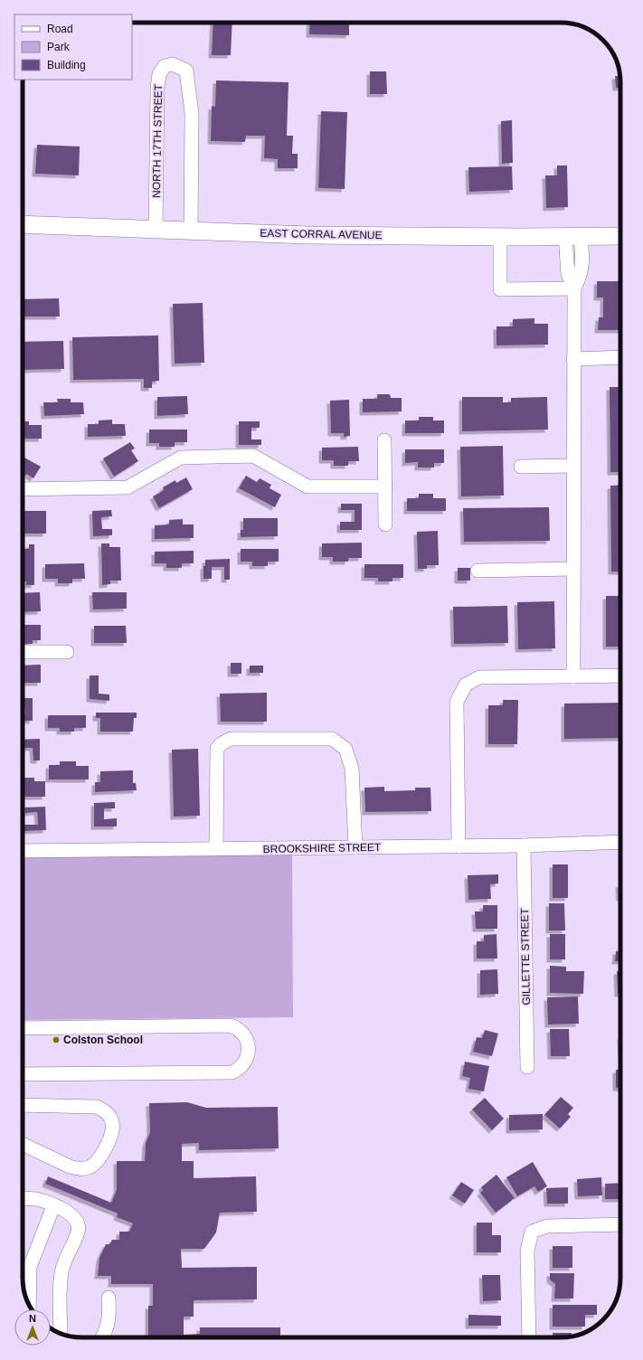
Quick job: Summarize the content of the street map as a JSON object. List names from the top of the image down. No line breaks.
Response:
{"streets":{"main road":["EAST CORRAL AVENUE"],"street":["NORTH 17TH STREET","BROOKSHIRE STREET","GILLETTE STREET"]},"crossings":[["NORTH 17TH STREET","EAST CORRAL AVENUE"],["BROOKSHIRE STREET","GILLETTE STREET"]],"places":["Colston School"],"legend":["Road","Park","Building"],"north":"top"}
